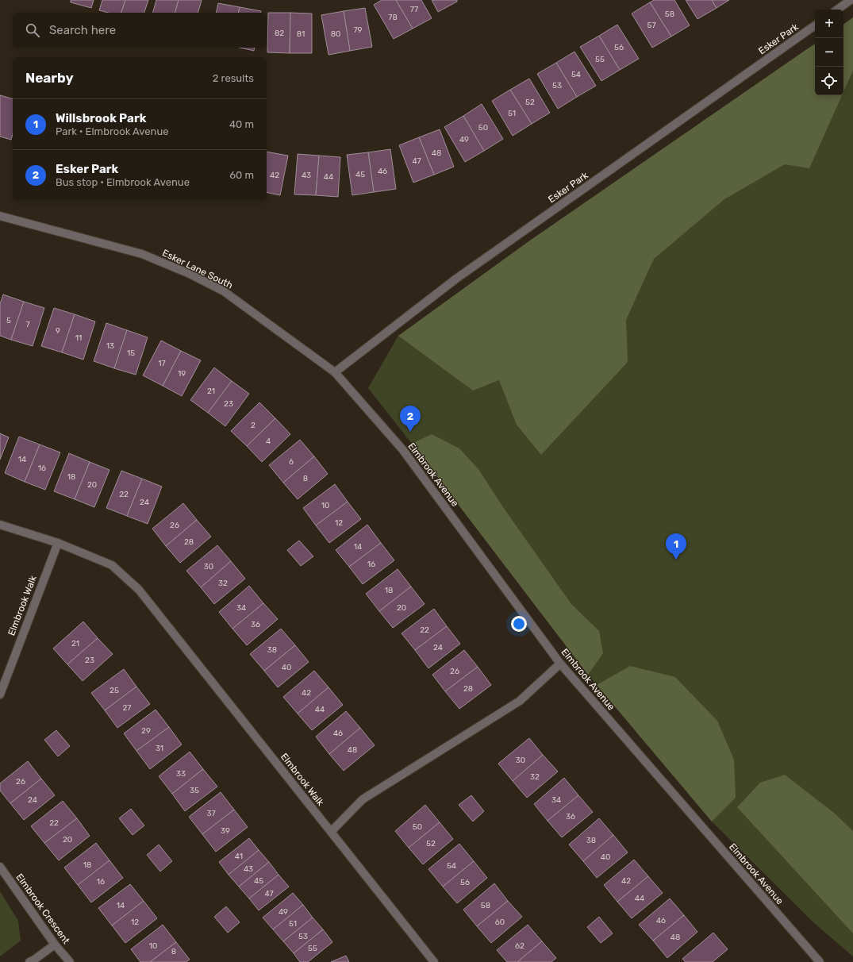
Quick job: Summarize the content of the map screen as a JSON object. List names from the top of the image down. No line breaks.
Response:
{"streets":{"street":["Esker Park","Esker Lane South","Elmbrook Avenue","Elmbrook Walk","Elmbrook Crescent"]},"crossings":[["Esker Park","Esker Lane South"],["Esker Lane South","Elmbrook Avenue"]],"house_numbers":["77","58","78","57","79","82","81","80","56","55","54","53","52","51","50","49","48","47","46","45","42","43","44","5","7","9","11","13","15","17","19","21","23","2","4","14","6","16","18","8","20","22","24","10","12","26","28","14","16","30","32","18","34","20","36","22","21","24","38","23","40","26","28","25","42","27","44","29","46","31","48","30","33","32","26","35","24","34","37","36","22","50","39","20","38","52","41","40","18","54","43","45","42","16","56","47","44","14","58","49","46","12","60","51","53","48","10","62","55","8"],"page":{"map_buttons":["+","−"],"search":"Search here","heading":["Nearby","2 results"],"list":[{"mark":"1","name":"Willsbrook Park","note":"Park · Elmbrook Avenue","value":"40 m"},{"mark":"2","name":"Esker Park","note":"Bus stop · Elmbrook Avenue","value":"60 m"}],"pins":["2","1"]}}
